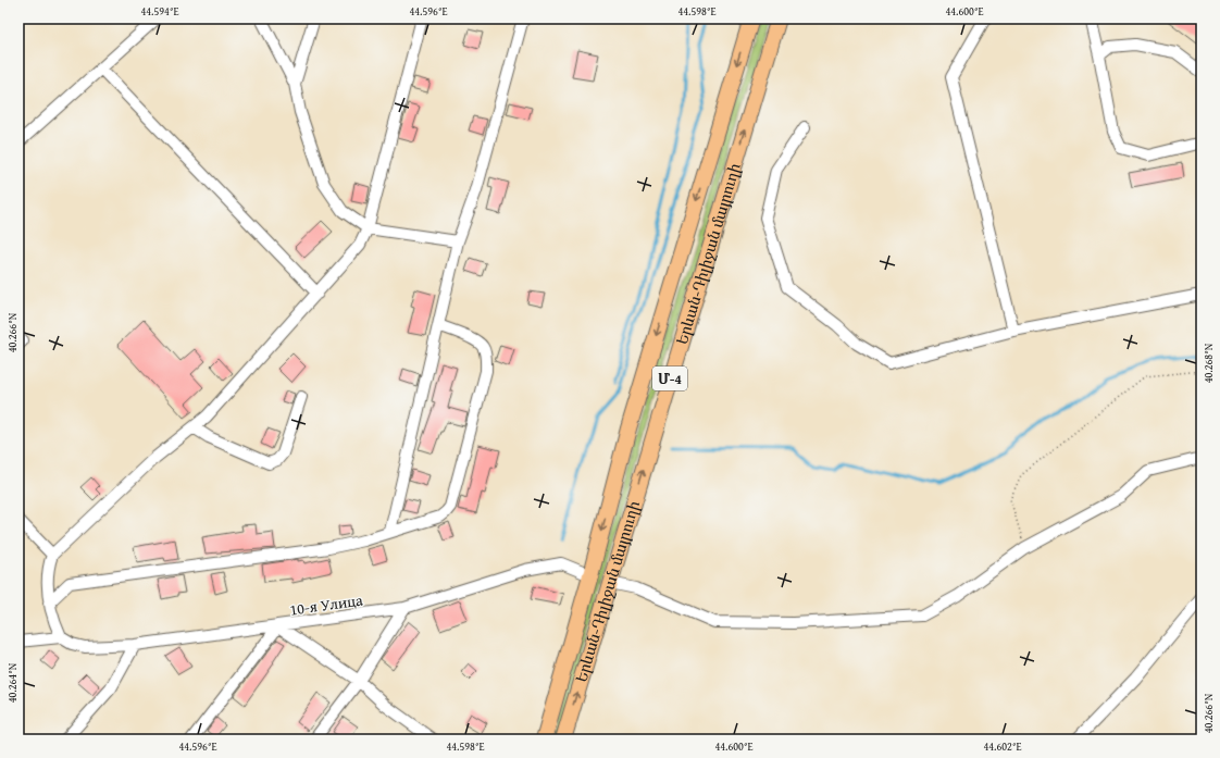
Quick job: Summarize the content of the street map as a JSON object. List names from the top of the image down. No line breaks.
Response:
{"streets":{"highway":["Երևան-Դիլիջան մայրուղի","Մ-4"],"street":["10-я Улица"]},"crossings":[["Երևան-Դիլիջան մայրուղի","10-я Улица"]],"coordinates":["44.594°E","44.596°E","44.598°E","44.600°E","40.266°N","40.268°N","40.264°N","44.602°E"]}
